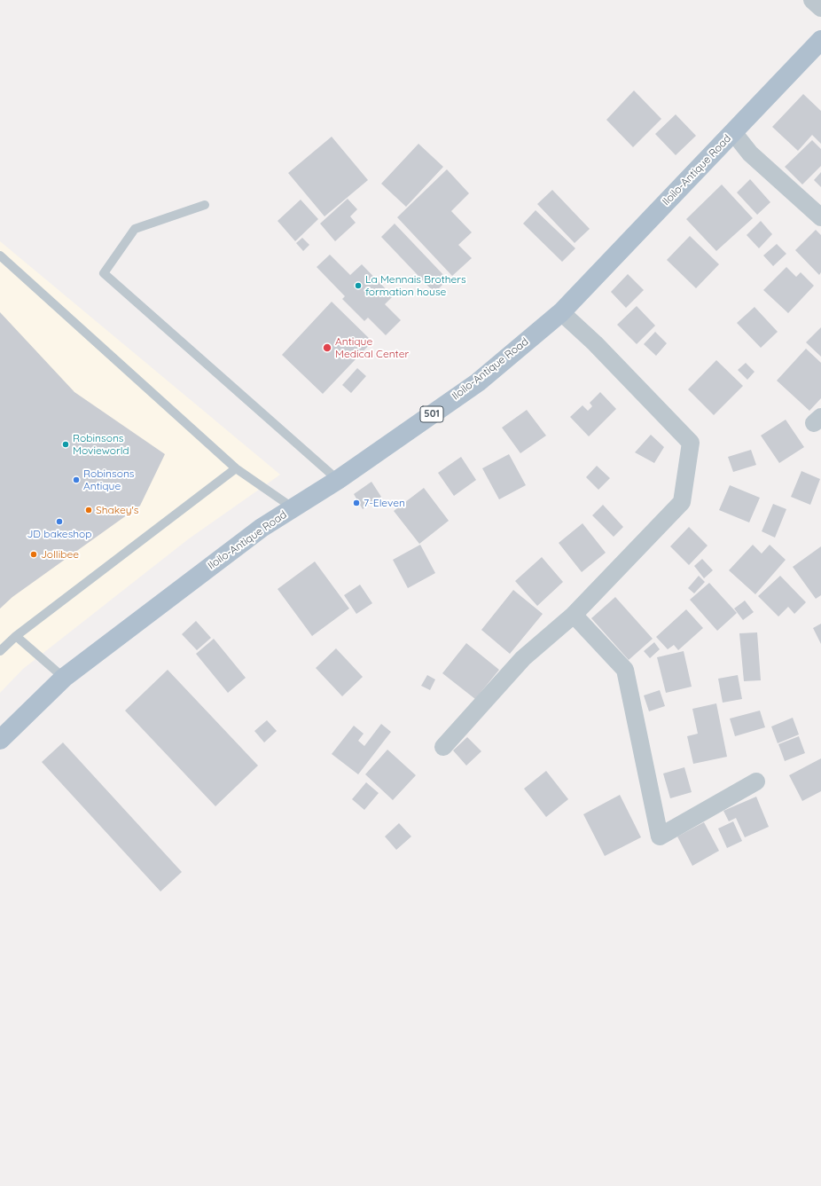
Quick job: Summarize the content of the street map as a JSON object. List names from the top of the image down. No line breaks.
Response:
{"streets":{"main road":["Iloilo-Antique Road","501"]},"places":["La Mennais Brothers formation house","Antique Medical Center","Robinsons Movieworld","Robinsons Antique","7-Eleven","Shakey's","JD bakeshop","Jollibee"]}
